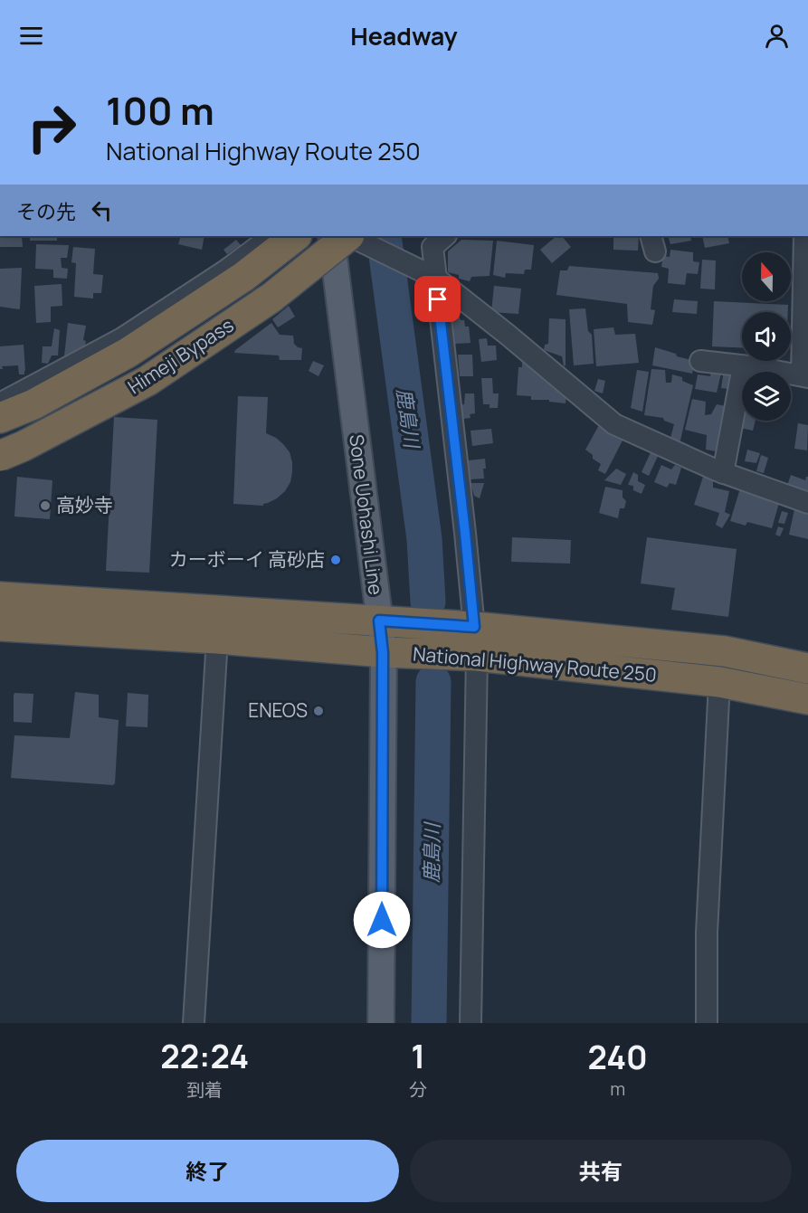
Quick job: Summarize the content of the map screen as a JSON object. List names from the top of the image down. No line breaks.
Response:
{"streets":{"highway":["Himeji Bypass","National Highway Route 250"],"main road":["Sone Uohashi Line"]},"crossings":[["Sone Uohashi Line","National Highway Route 250"]],"water":["鹿島川"],"places":["高妙寺","カーボーイ 高砂店","ENEOS"],"north":"top","page":{"header":"Headway","turn":["100 m","National Highway Route 250"],"then":"その先","eta":["22:24","到着","1","分","240","m"],"buttons":["終了","共有"]}}
